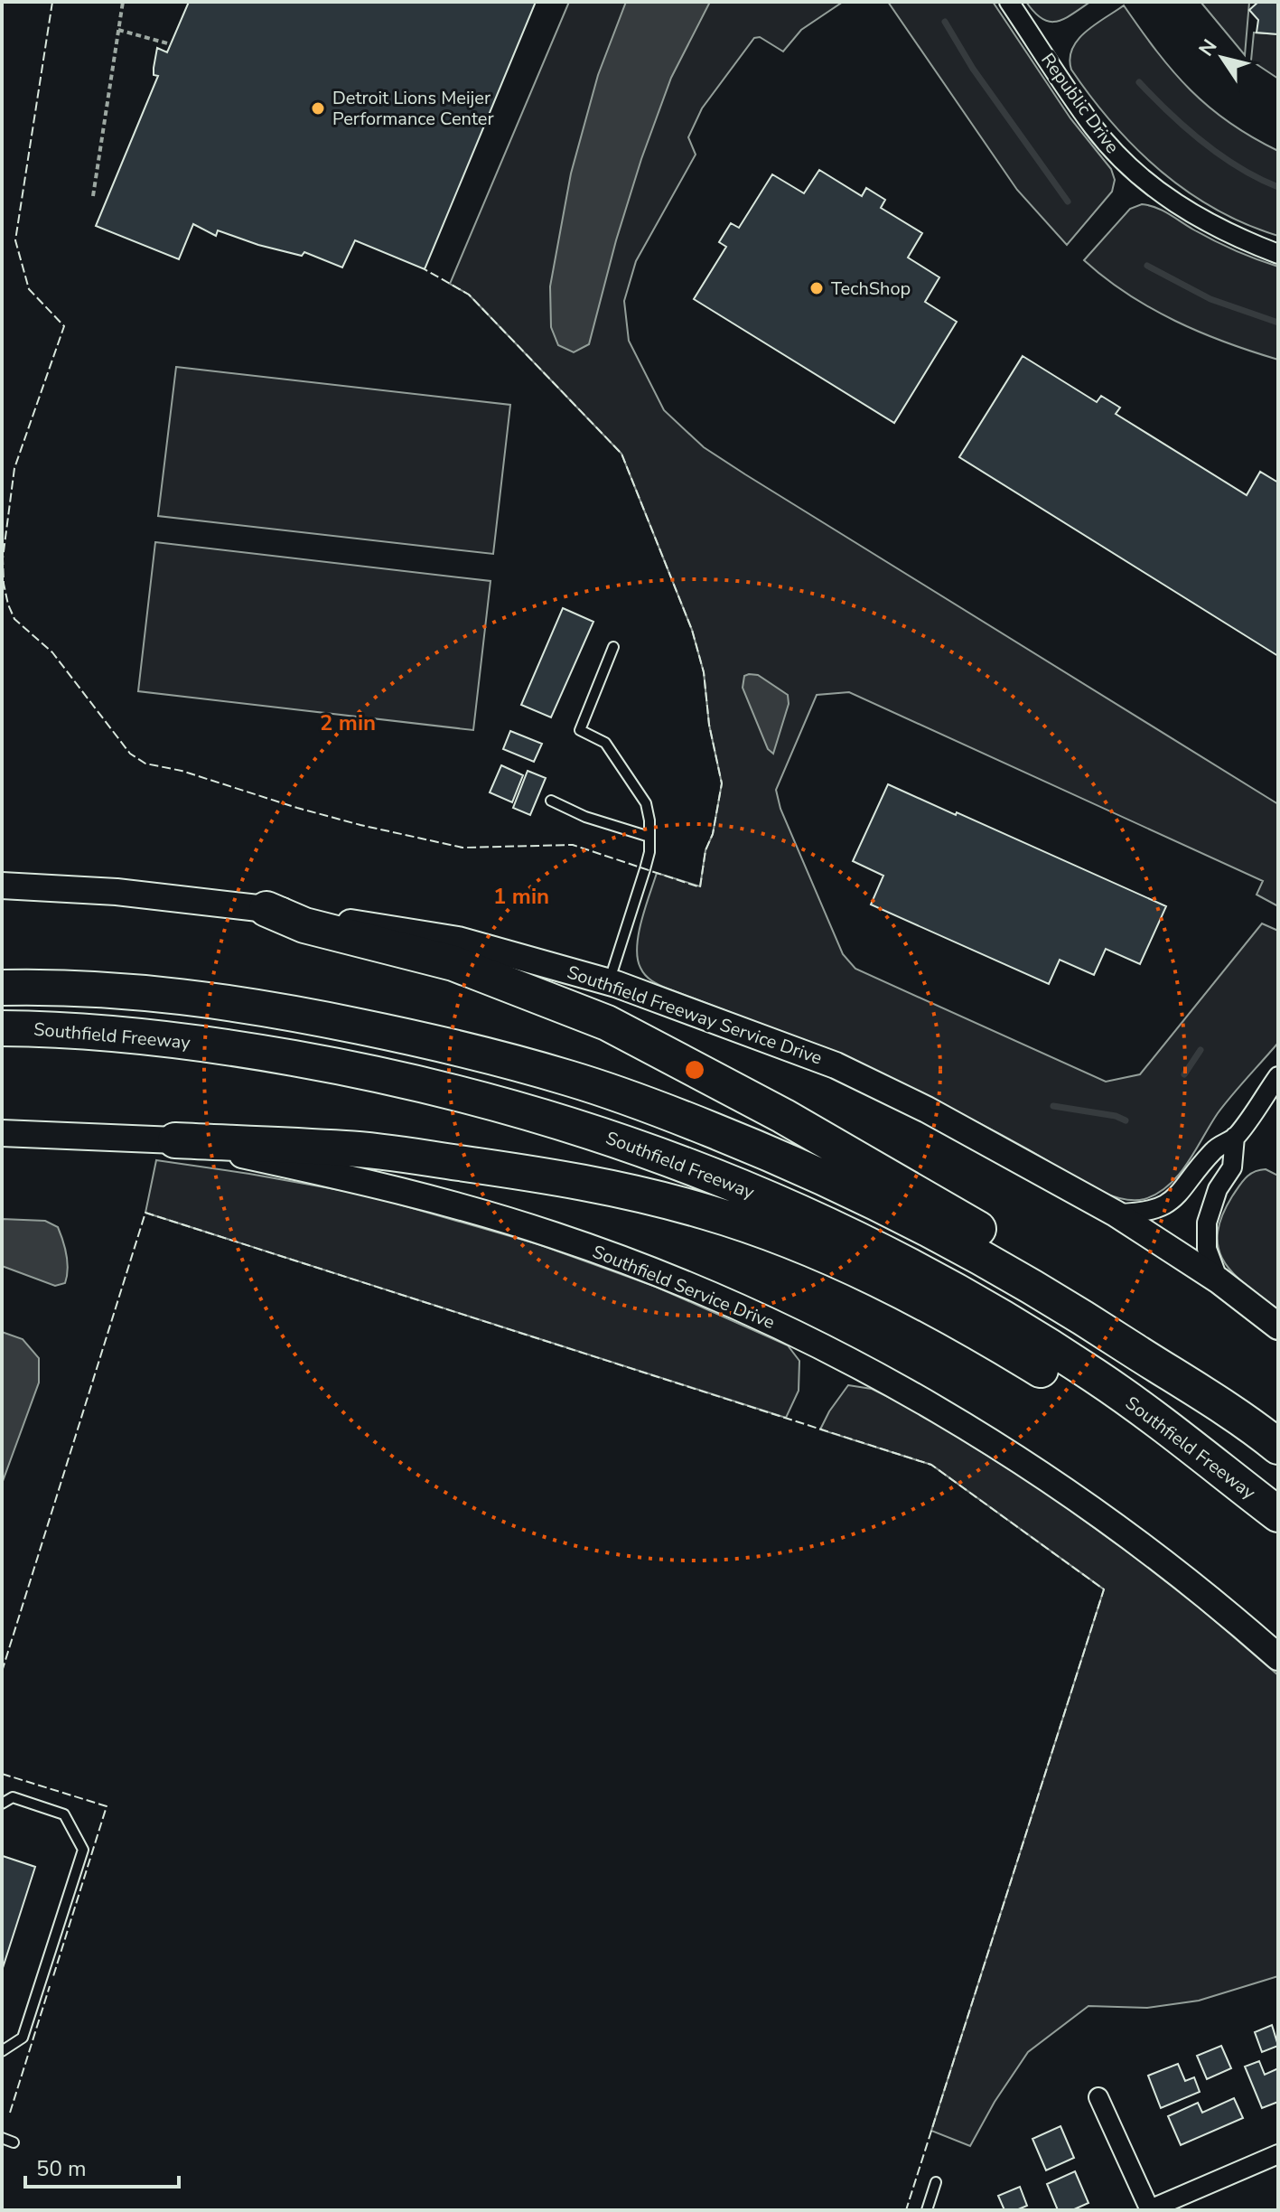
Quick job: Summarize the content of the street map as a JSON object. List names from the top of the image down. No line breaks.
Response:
{"streets":{"highway":["Southfield Freeway"],"main road":["Southfield Freeway Service Drive","Southfield Service Drive"],"street":["Republic Drive"]},"places":["Detroit Lions Meijer Performance Center","TechShop"],"scale_bar":"50 m","north":"top left","rings":["2 min","1 min"]}
